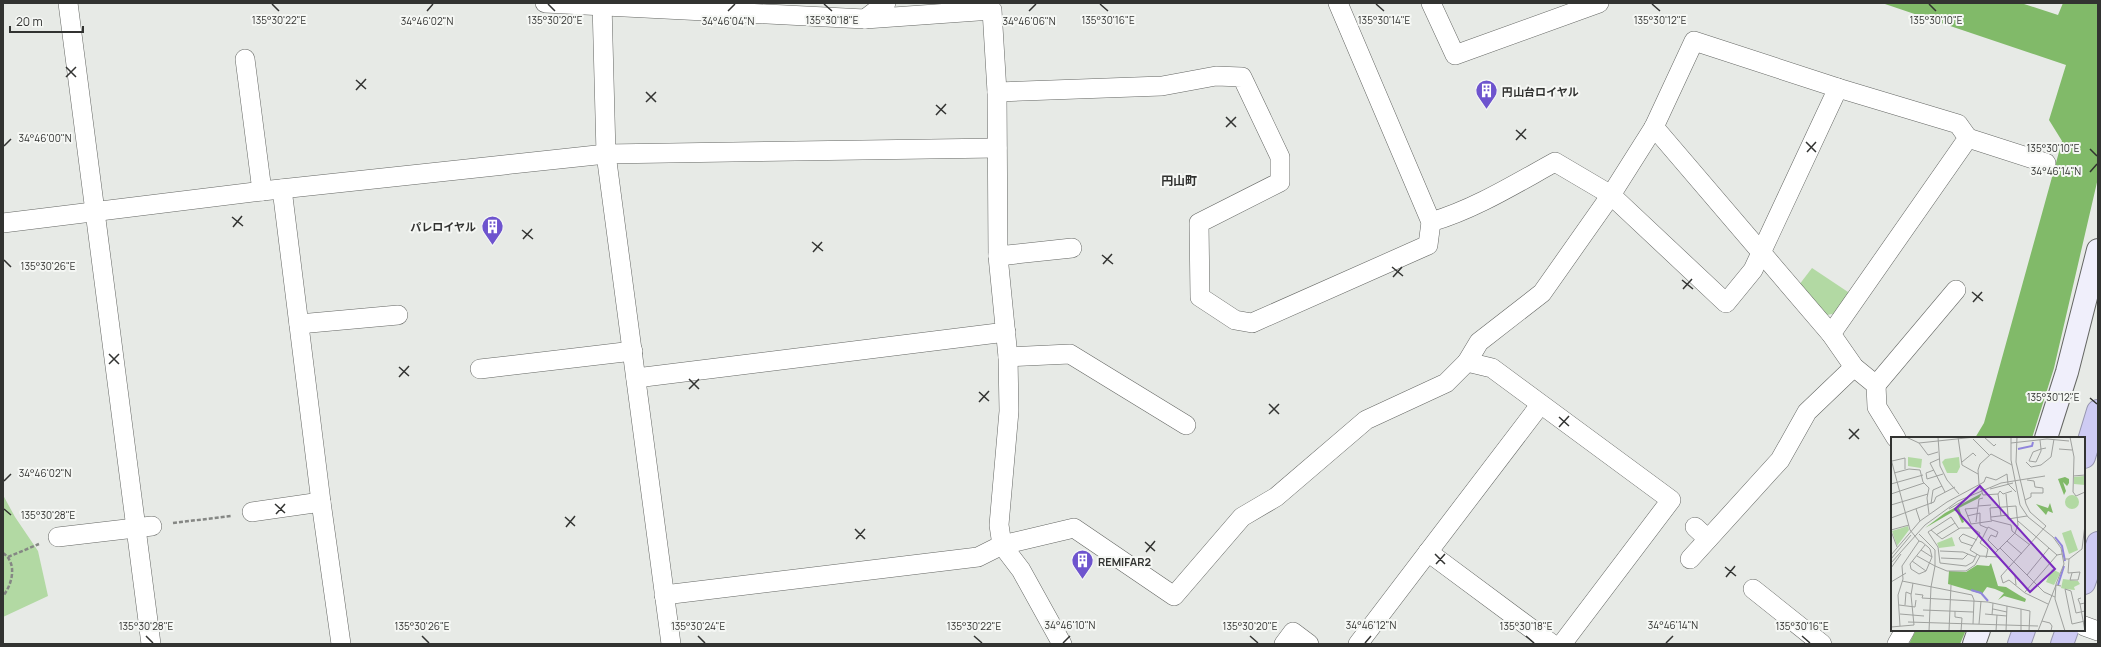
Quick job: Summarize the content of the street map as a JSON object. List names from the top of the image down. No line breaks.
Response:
{"districts":["円山町"],"places":{"building":["円山台ロイヤル","パレロイヤル","REMIFAR2"]},"scale_bar":"20 m","coordinates":["135°30'18\"E","135°30'22\"E","135°30'20\"E","135°30'16\"E","135°30'14\"E","135°30'12\"E","135°30'10\"E","34°46'02\"N","34°46'04\"N","34°46'06\"N","34°46'00\"N","34°46'14\"N","135°30'26\"E","135°30'28\"E","34°46'10\"N","34°46'12\"N","135°30'24\"E"]}
